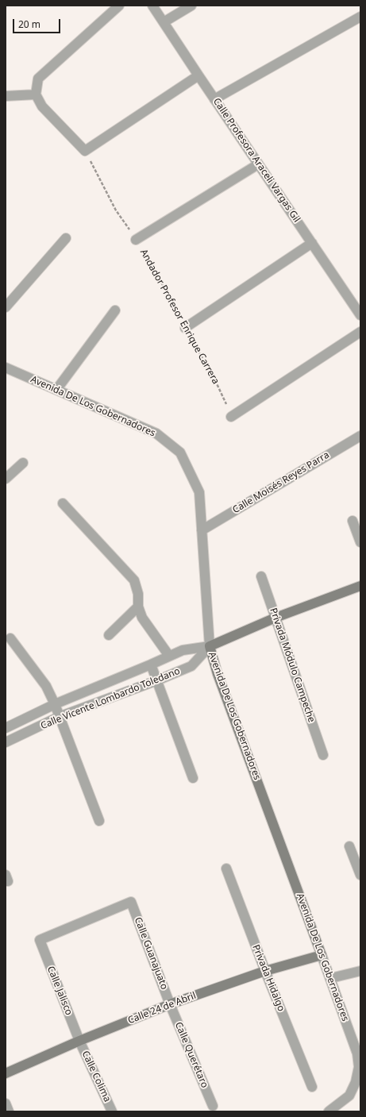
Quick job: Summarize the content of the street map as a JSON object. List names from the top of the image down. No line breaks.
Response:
{"streets":{"street":["Calle Profesora Araceli Vargas Gil","Avenida De Los Gobernadores","Calle Moisés Reyes Parra","Privada Módulo Campeche","Calle Vicente Lombardo Toledano","Calle Guanajuato","Privada Hidalgo","Calle Jalisco","Calle 24 de Abril","Calle Querétaro","Calle Colima"],"path":["Andador Profesor Enrique Carrera"]},"crossings":[["Avenida De Los Gobernadores","Calle Moisés Reyes Parra"],["Avenida De Los Gobernadores","Calle Vicente Lombardo Toledano"],["Avenida De Los Gobernadores","Calle 24 de Abril"],["Privada Módulo Campeche","Calle Vicente Lombardo Toledano"],["Calle Guanajuato","Calle Jalisco"],["Calle Guanajuato","Calle 24 de Abril"],["Calle Guanajuato","Calle Querétaro"],["Privada Hidalgo","Calle 24 de Abril"],["Calle Jalisco","Calle 24 de Abril"],["Calle Jalisco","Calle Colima"],["Calle 24 de Abril","Calle Querétaro"],["Calle 24 de Abril","Calle Colima"]],"scale_bar":"20 m"}
